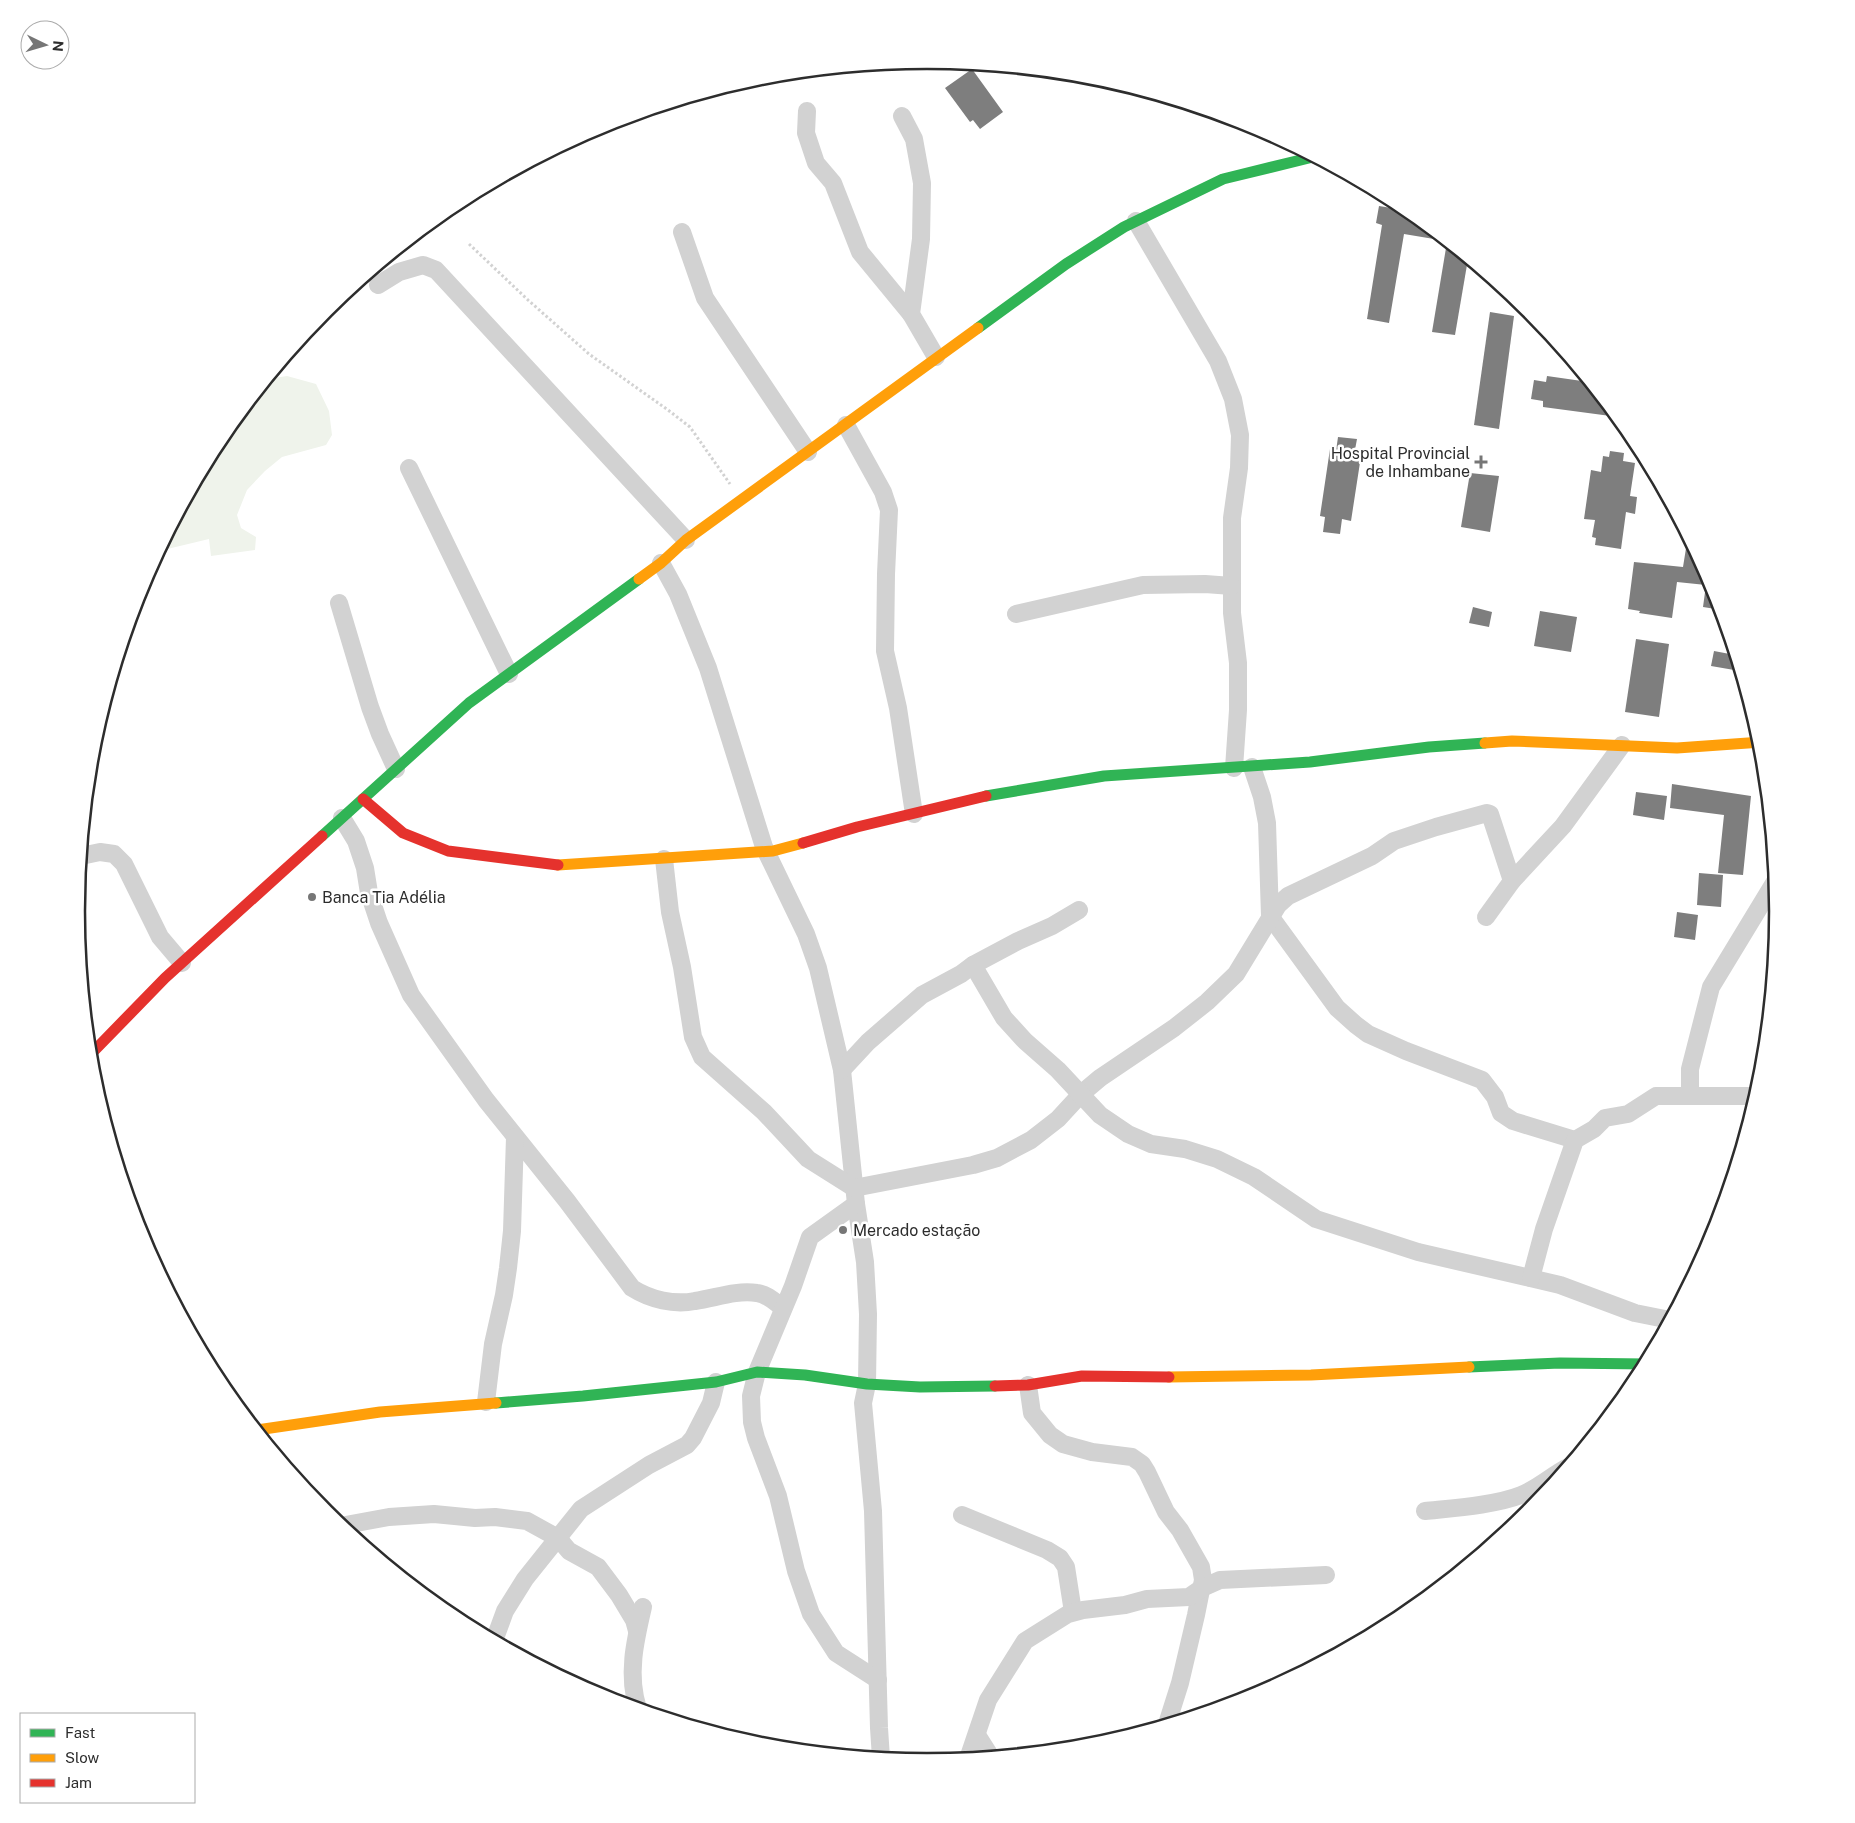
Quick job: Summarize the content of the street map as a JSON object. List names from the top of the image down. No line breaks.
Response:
{"places":{"health":["Hospital Provincial de Inhambane"],"other":["Banca Tia Adélia","Mercado estação"]},"legend":["Fast","Slow","Jam"],"north":"right"}
